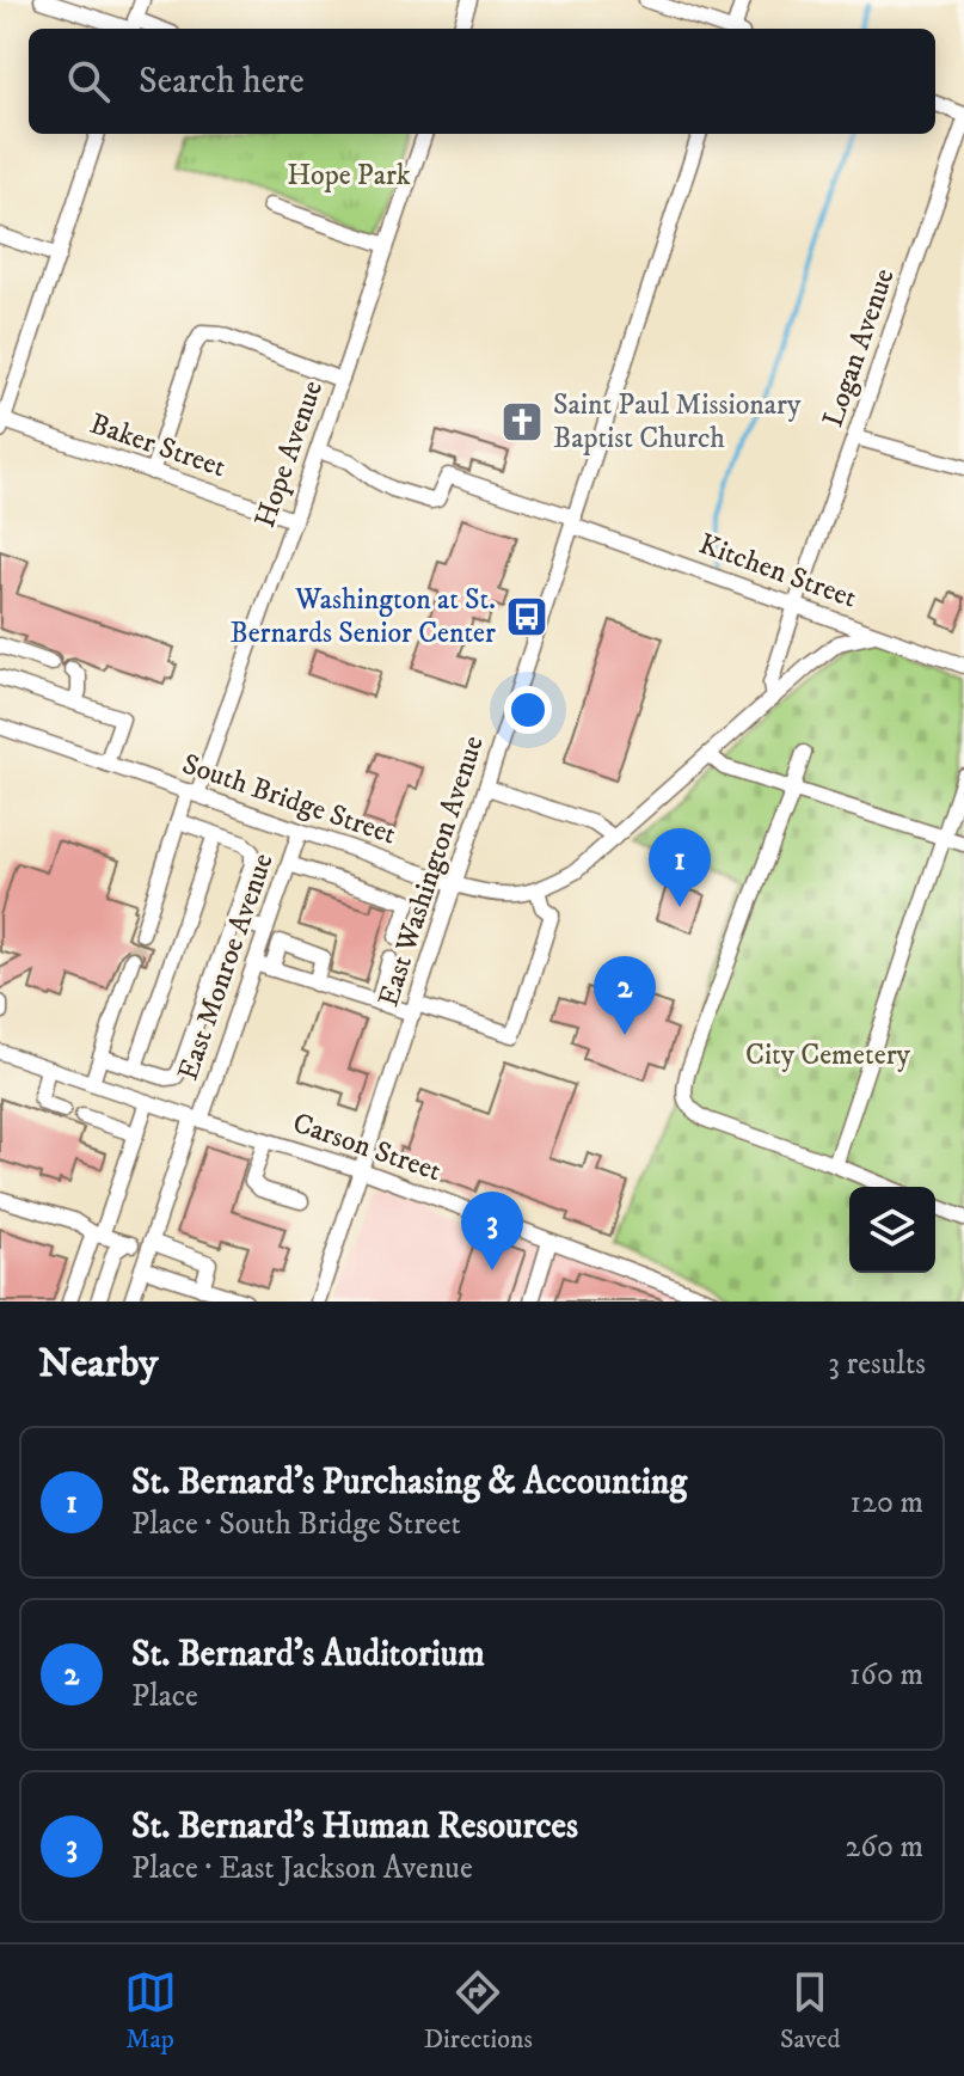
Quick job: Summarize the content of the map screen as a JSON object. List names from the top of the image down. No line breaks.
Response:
{"streets":{"street":["Logan Avenue","Baker Street","Hope Avenue","Kitchen Street","South Bridge Street","East Washington Avenue","East Monroe Avenue","Carson Street"]},"crossings":[["Logan Avenue","Kitchen Street"],["Logan Avenue","South Bridge Street"],["Baker Street","Hope Avenue"],["Hope Avenue","Kitchen Street"],["Hope Avenue","South Bridge Street"],["Kitchen Street","South Bridge Street"],["Kitchen Street","East Washington Avenue"],["South Bridge Street","East Washington Avenue"],["South Bridge Street","East Monroe Avenue"],["East Washington Avenue","Carson Street"],["East Monroe Avenue","Carson Street"]],"parks":["Hope Park","City Cemetery"],"places":{"church":["Saint Paul Missionary Baptist Church"],"bus stop":["Washington at St. Bernards Senior Center"]},"page":{"search":"Search here","pins":["1","2","3"],"heading":["Nearby","3 results"],"list":[{"mark":"1","name":"St. Bernard's Purchasing & Accounting","note":"Place · South Bridge Street","value":"120 m"},{"mark":"2","name":"St. Bernard's Auditorium","note":"Place","value":"160 m"},{"mark":"3","name":"St. Bernard's Human Resources","note":"Place · East Jackson Avenue","value":"260 m"}],"nav":["Map","Directions","Saved"]}}
